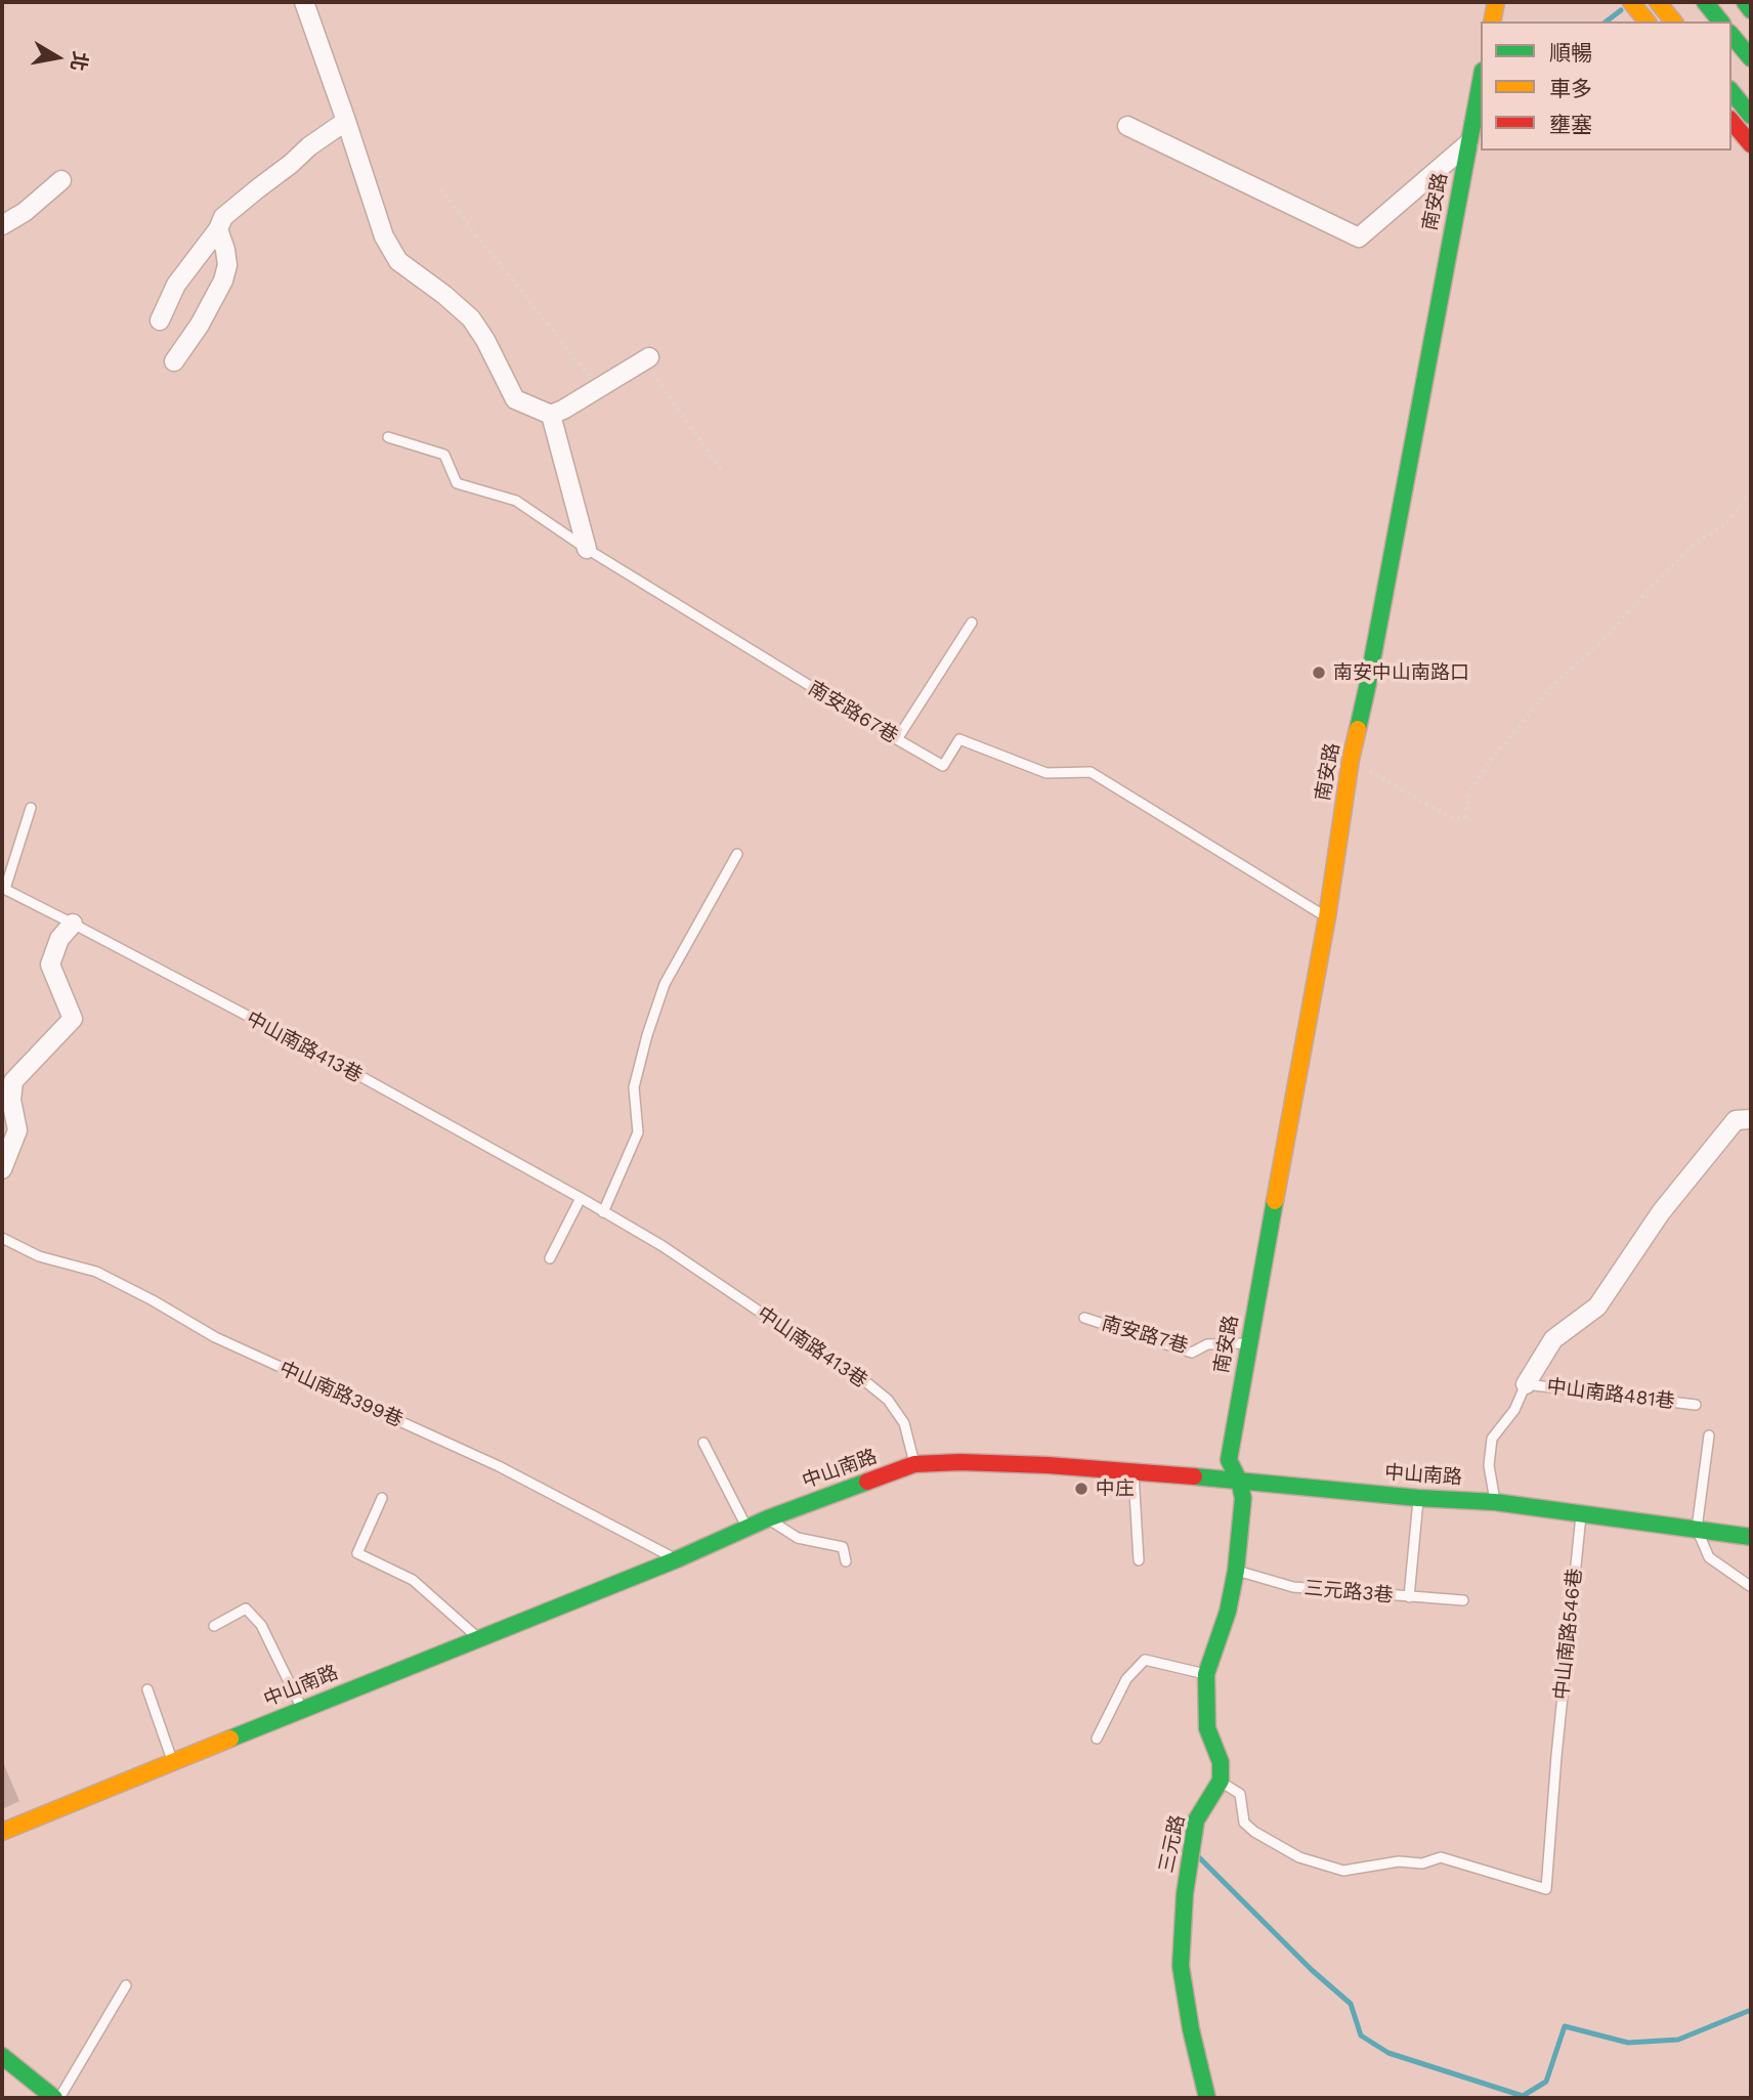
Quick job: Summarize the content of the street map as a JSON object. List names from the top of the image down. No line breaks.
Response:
{"streets":{"main road":["南安路","中山南路","三元路"],"lane":["南安路67巷","中山南路413巷","南安路7巷","中山南路399巷","中山南路481巷","三元路3巷","中山南路546巷"]},"crossings":[["南安路","南安路67巷"],["南安路","南安路7巷"],["南安路","中山南路"],["中山南路413巷","中山南路"],["中山南路399巷","中山南路"],["中山南路481巷","中山南路"],["中山南路","中山南路546巷"],["中山南路546巷","三元路"]],"places":["南安中山南路口","中庄"],"legend":["順暢","車多","壅塞"],"north":"right"}
